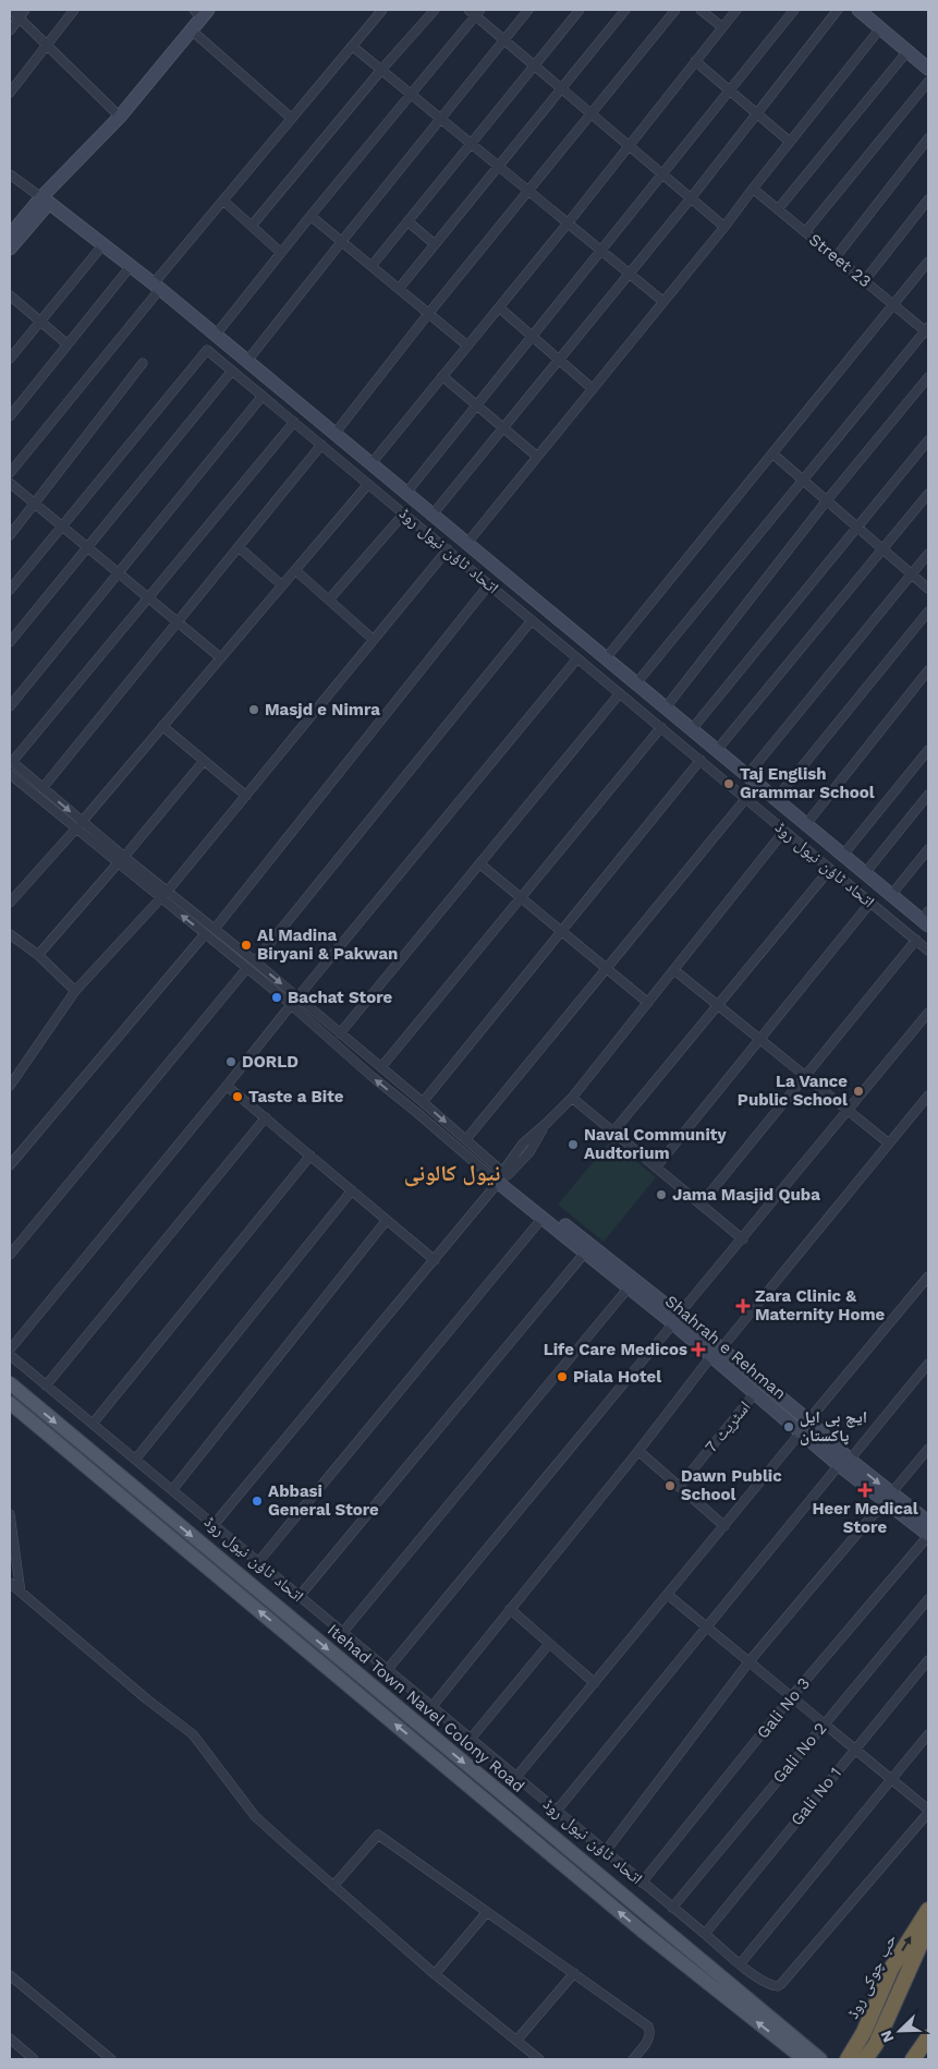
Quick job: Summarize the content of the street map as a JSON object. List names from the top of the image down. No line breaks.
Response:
{"streets":{"highway":["حب چوکی روڈ"],"main road":["Itehad Town Navel Colony Road"],"street":["Street 23","اتحاد ٹاؤن نیول روڈ","Shahrah e Rehman","اسٹریٹ 7","Gali No 3","Gali No 2","Gali No 1"]},"crossings":[["اتحاد ٹاؤن نیول روڈ","Gali No 3"],["اتحاد ٹاؤن نیول روڈ","Gali No 2"],["اتحاد ٹاؤن نیول روڈ","Gali No 1"],["Shahrah e Rehman","اسٹریٹ 7"],["Shahrah e Rehman","Gali No 3"]],"districts":["نیول کالونی"],"places":{"other":["Masjd e Nimra","Taj English Grammar School","Al Madina Biryani & Pakwan","Bachat Store","DORLD","La Vance Public School","Taste a Bite","Naval Community Audtorium","Jama Masjid Quba","Piala Hotel","ایچ بی ایل پاکستان","Dawn Public School","Abbasi General Store"],"health":["Zara Clinic & Maternity Home","Life Care Medicos","Heer Medical Store"]},"north":"bottom left"}
